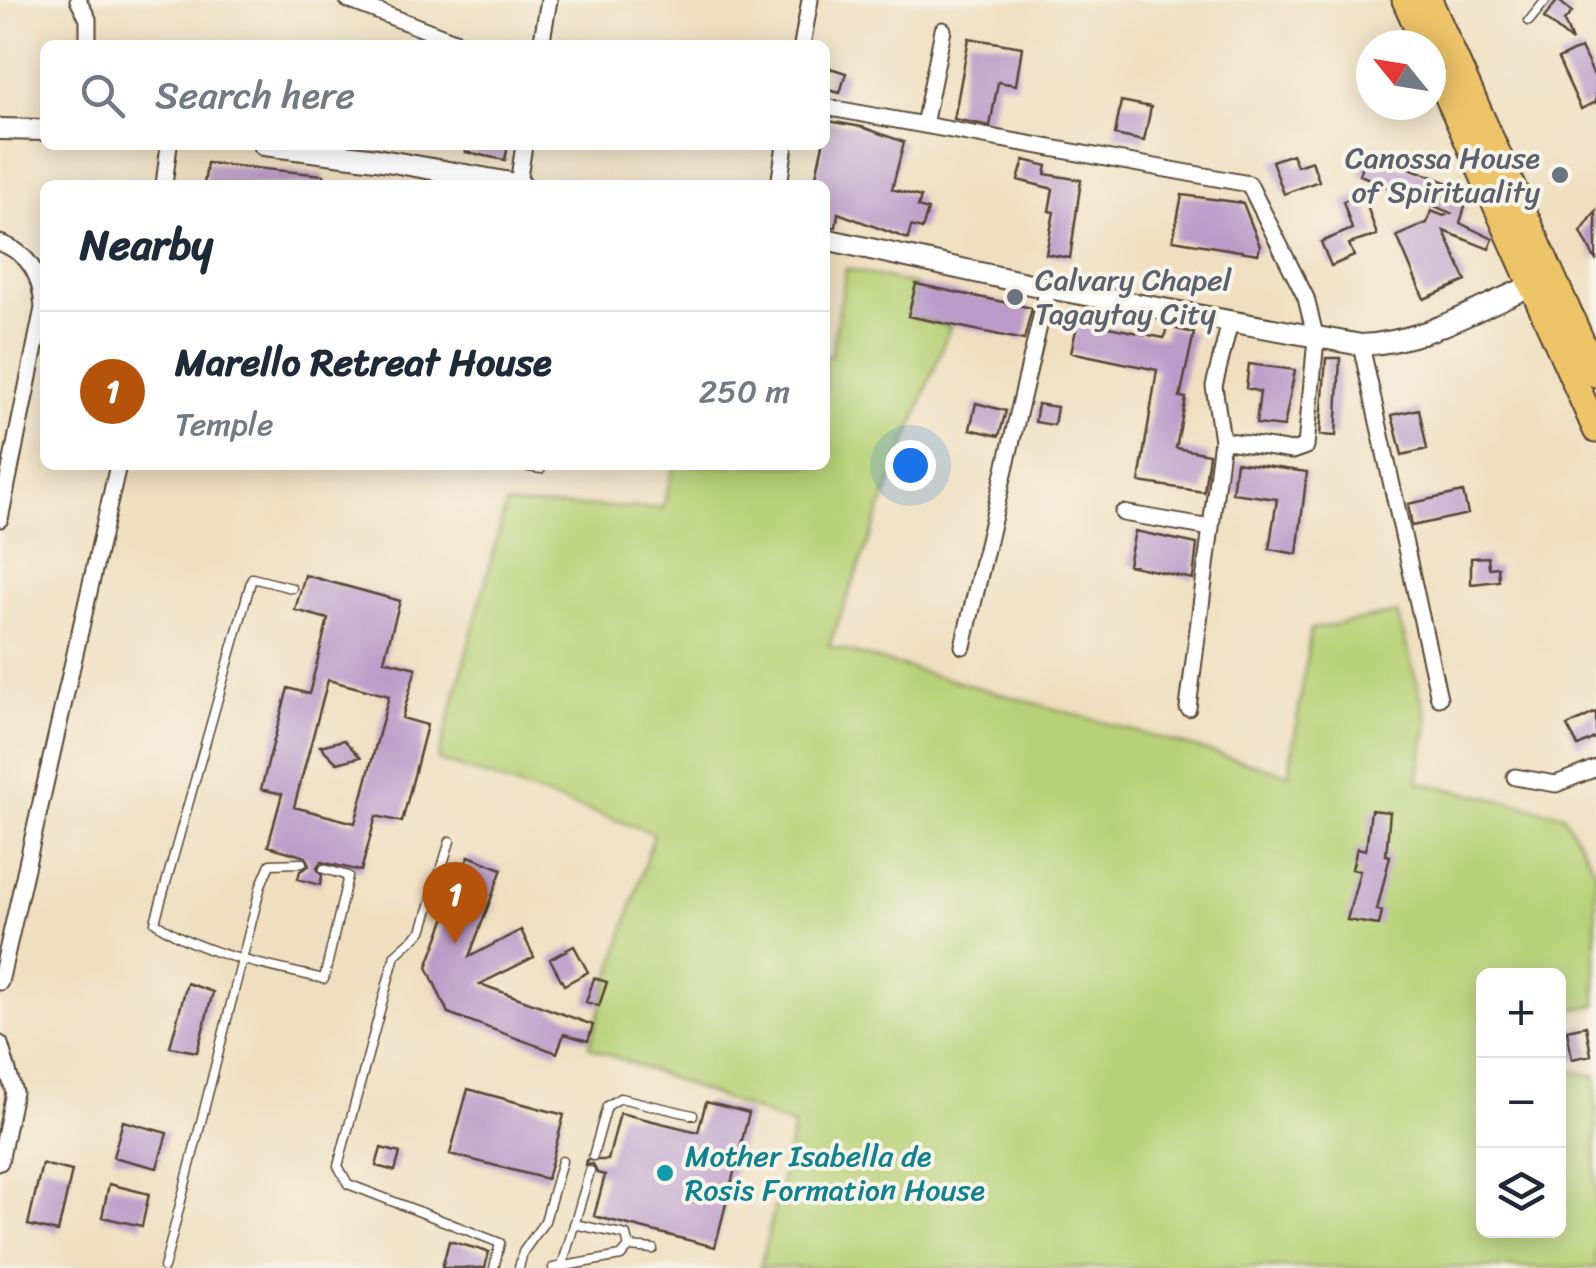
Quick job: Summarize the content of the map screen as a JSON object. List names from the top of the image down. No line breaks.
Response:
{"places":["Canossa House of Spirituality","Calvary Chapel Tagaytay City","Mother Isabella de Rosis Formation House"],"north":"top left","page":{"search":"Search here","heading":"Nearby","list":[{"mark":"1","name":"Marello Retreat House","note":"Temple","value":"250 m"}],"pins":"1","map_buttons":["+","−"]}}
